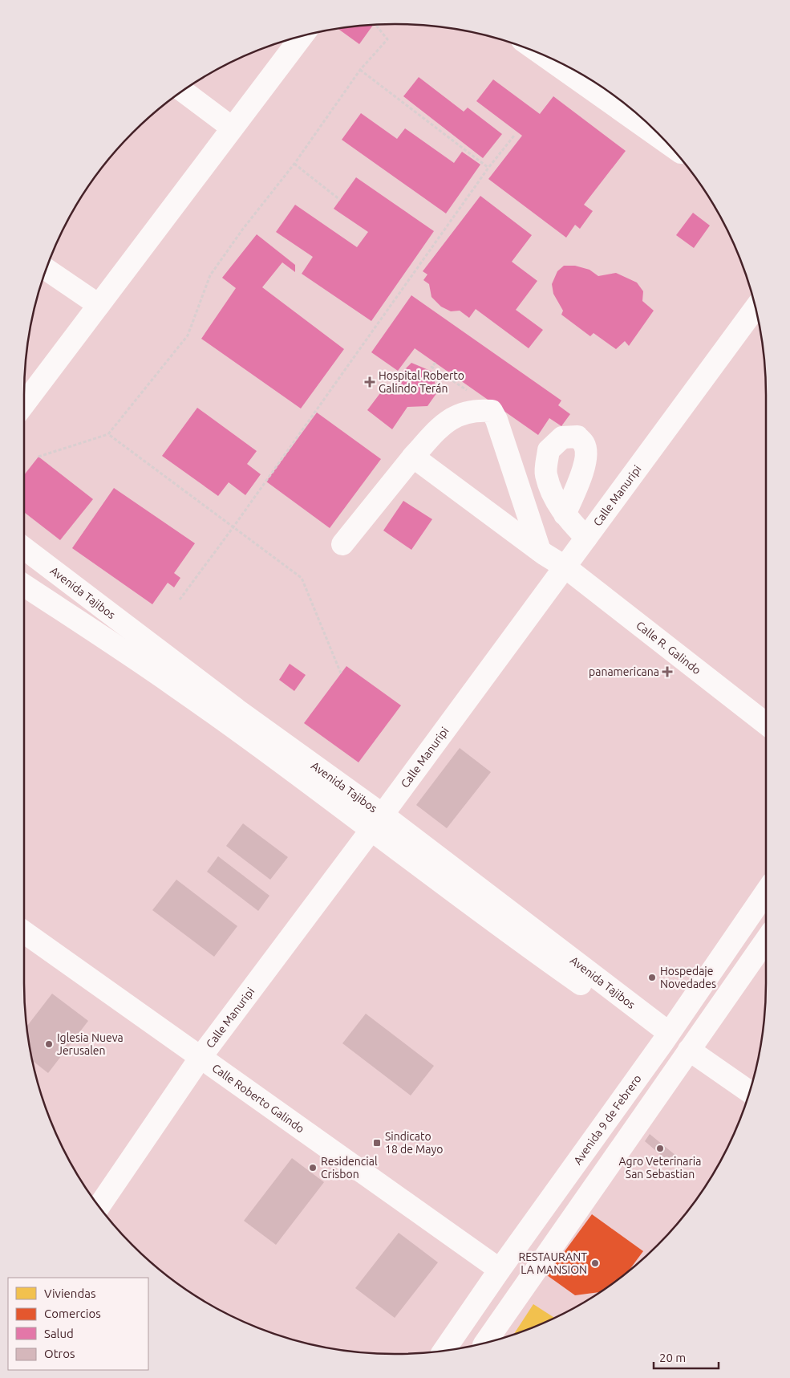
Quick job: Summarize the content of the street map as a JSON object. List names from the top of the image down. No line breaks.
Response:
{"streets":{"main road":["Calle Manuripi","Avenida Tajibos","Calle R. Galindo","Calle Roberto Galindo","Avenida 9 de Febrero"]},"crossings":[["Calle Manuripi","Avenida Tajibos"],["Calle Manuripi","Calle R. Galindo"],["Calle Manuripi","Calle Roberto Galindo"],["Avenida Tajibos","Avenida 9 de Febrero"],["Calle Roberto Galindo","Avenida 9 de Febrero"]],"places":{"health":["Hospital Roberto Galindo Terán","panamericana"],"other":["Hospedaje Novedades","Iglesia Nueva Jerusalen","Agro Veterinaria San Sebastian","Residencial Crisbon","RESTAURANT LA MANSION"],"transit":["Sindicato 18 de Mayo"]},"legend":["Viviendas","Comercios","Salud","Otros"],"scale_bar":"20 m"}
